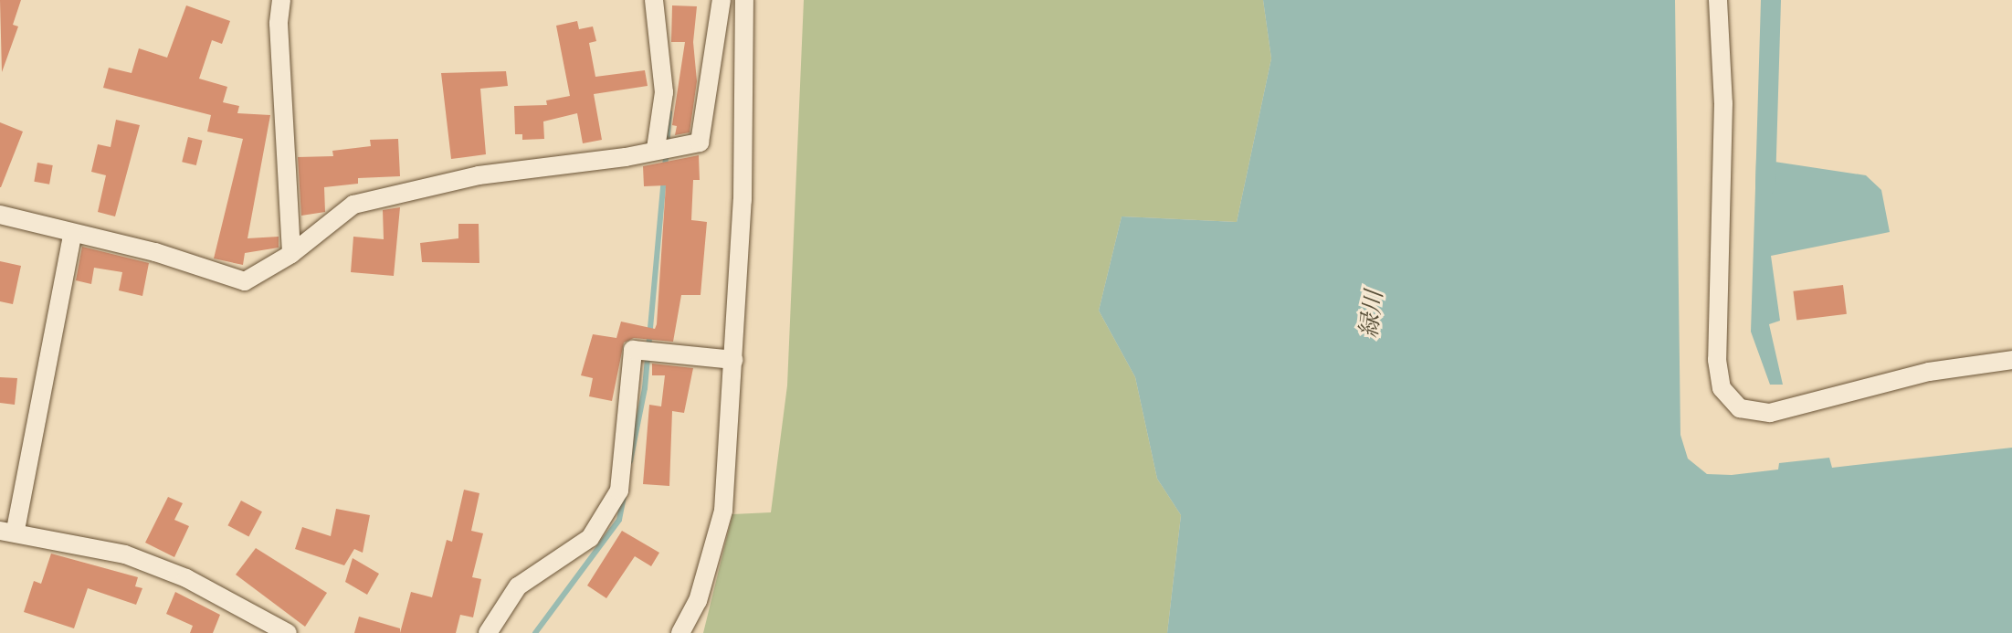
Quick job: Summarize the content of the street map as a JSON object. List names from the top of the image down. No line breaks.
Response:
{"water":["緑川"]}
